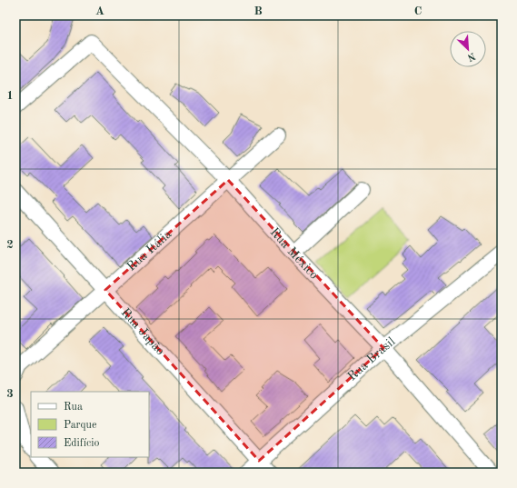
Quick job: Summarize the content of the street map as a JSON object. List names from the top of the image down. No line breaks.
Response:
{"streets":{"street":["Rua Itália","Rua México","Rua Japão","Rua Brasil"]},"crossings":[["Rua Itália","Rua México"],["Rua Itália","Rua Japão"],["Rua México","Rua Brasil"],["Rua Japão","Rua Brasil"]],"legend":["Rua","Parque","Edifício"],"north":"bottom right","grid":{"columns":["A","B","C"],"rows":["1","2","3"]}}
